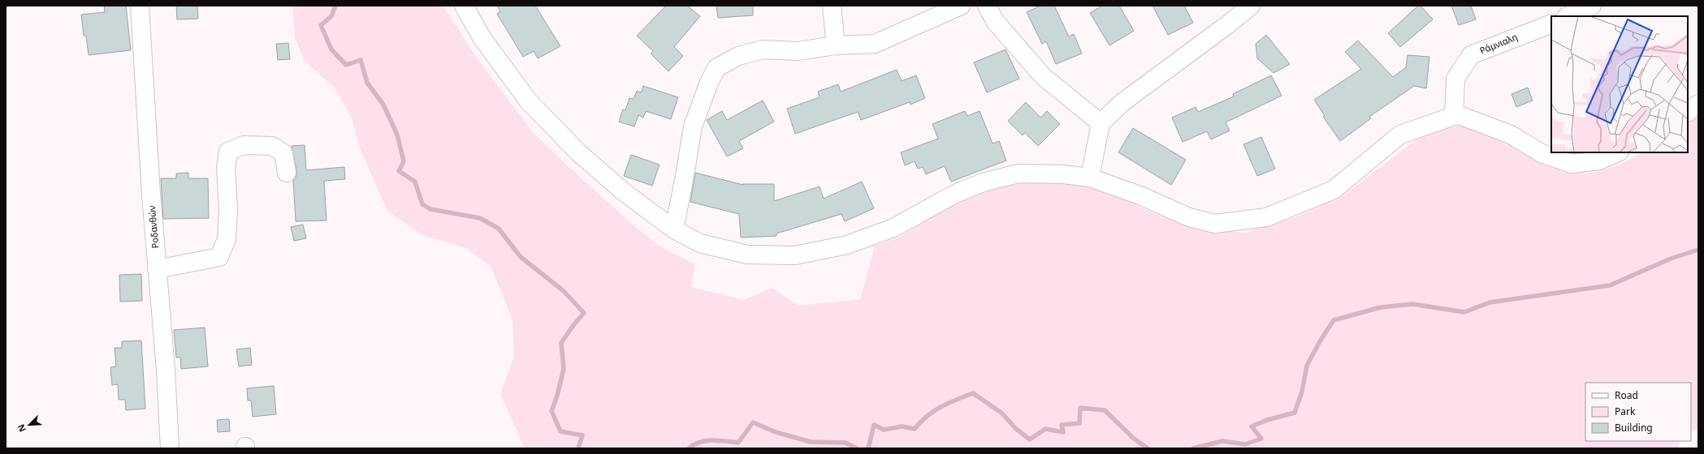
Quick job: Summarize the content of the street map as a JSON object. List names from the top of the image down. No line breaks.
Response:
{"streets":{"street":["Ράμνιαλη","Ροδανθών"]},"legend":["Road","Park","Building"],"north":"bottom left"}
